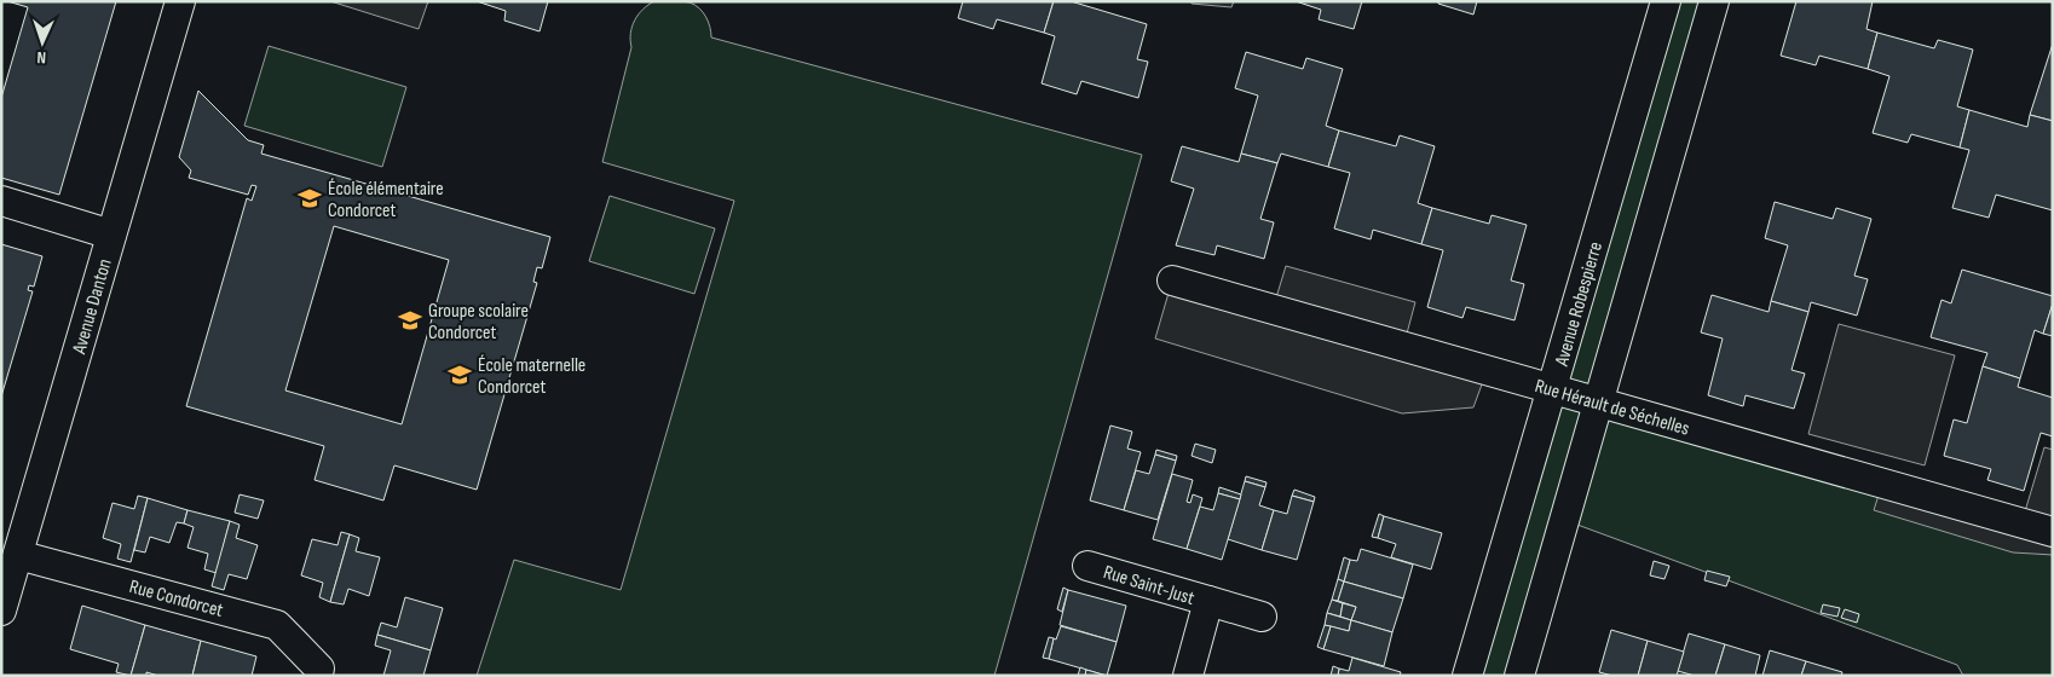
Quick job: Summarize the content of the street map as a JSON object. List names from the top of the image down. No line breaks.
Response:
{"streets":{"street":["Avenue Robespierre","Avenue Danton","Rue Hérault de Séchelles","Rue Saint-Just","Rue Condorcet"]},"crossings":[["Avenue Robespierre","Rue Hérault de Séchelles"],["Avenue Danton","Rue Condorcet"]],"places":{"school or university":["École élémentaire Condorcet","Groupe scolaire Condorcet","École maternelle Condorcet"]},"north":"bottom"}
